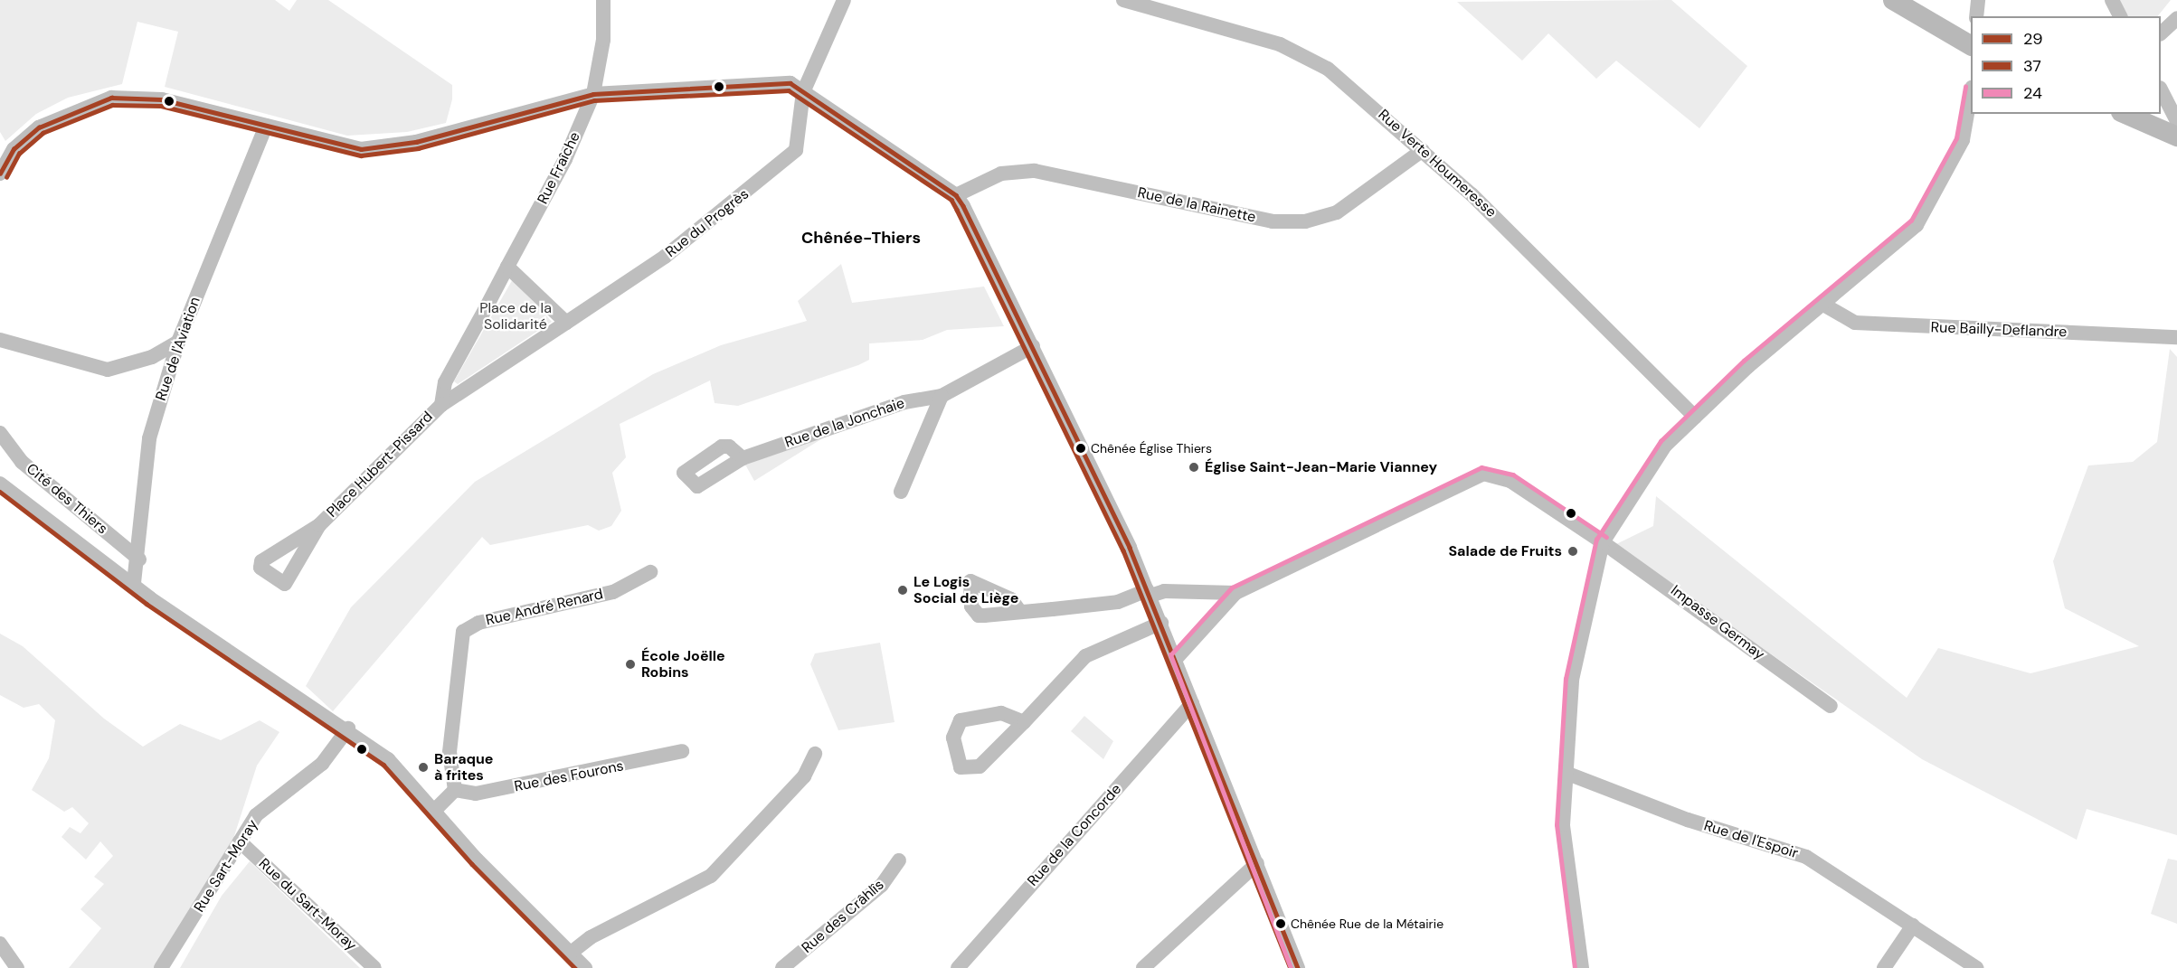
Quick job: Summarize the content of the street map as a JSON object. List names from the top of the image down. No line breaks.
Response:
{"streets":{"street":["Rue Verte Houmeresse","Rue Fraîche","Rue de la Rainette","Rue du Progrès","Rue Bailly-Deflandre","Rue de l'Aviation","Rue de la Jonchaie","Place Hubert-Pissard","Cité des Thiers","Rue André Renard","Impasse Germay","Rue des Fourons","Rue de la Concorde","Rue de l'Espoir","Rue Sart-Moray","Rue du Sart-Moray","Rue des Crâhlîs"]},"crossings":[["Rue Verte Houmeresse","Rue de la Rainette"],["Rue de l'Aviation","Cité des Thiers"],["Rue André Renard","Rue des Fourons"],["Rue Sart-Moray","Rue du Sart-Moray"]],"districts":["Chênée-Thiers"],"parks":["Place de la Solidarité"],"places":["Chênée Église Thiers","Église Saint-Jean-Marie Vianney","Salade de Fruits","Le Logis Social de Liège","École Joëlle Robins","Baraque à frites","Chênée Rue de la Métairie"],"lines":["transit line 29","transit line 24","transit line 37"],"legend":["29","37","24"]}
